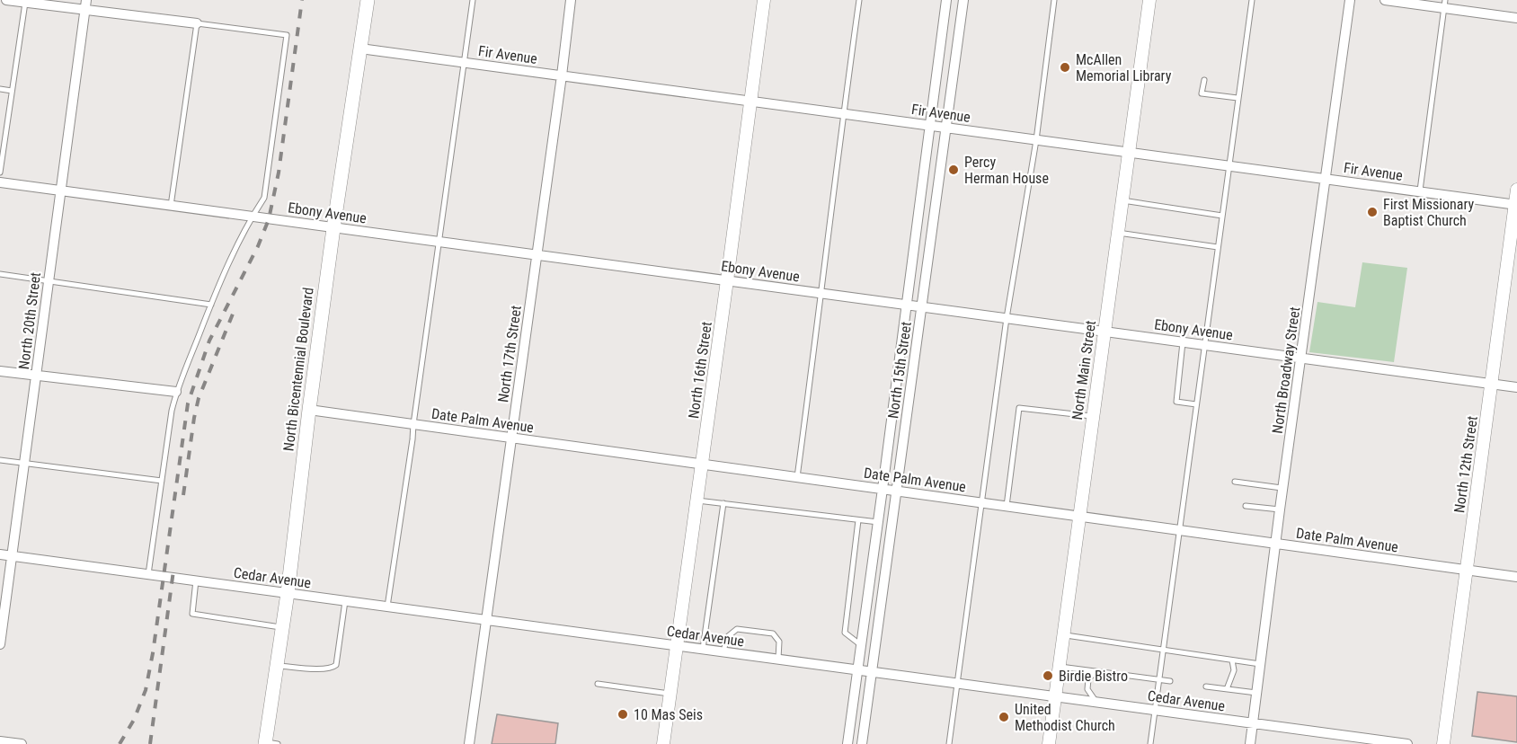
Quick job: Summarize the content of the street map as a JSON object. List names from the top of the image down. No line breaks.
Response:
{"streets":{"main road":["North Bicentennial Boulevard"],"street":["Fir Avenue","Ebony Avenue","North 20th Street","North 17th Street","North 16th Street","North 15th Street","North Main Street","North Broadway Street","Date Palm Avenue","North 12th Street","Cedar Avenue"]},"crossings":[["Fir Avenue","North 17th Street"],["Fir Avenue","North Bicentennial Boulevard"],["Fir Avenue","North 16th Street"],["Fir Avenue","North 15th Street"],["Fir Avenue","North Main Street"],["Fir Avenue","North Broadway Street"],["Fir Avenue","North 12th Street"],["Ebony Avenue","North 20th Street"],["Ebony Avenue","North 17th Street"],["Ebony Avenue","North Bicentennial Boulevard"],["Ebony Avenue","North 16th Street"],["Ebony Avenue","North 15th Street"],["Ebony Avenue","North Main Street"],["Ebony Avenue","North Broadway Street"],["Ebony Avenue","North 12th Street"],["North 20th Street","Cedar Avenue"],["North 17th Street","Date Palm Avenue"],["North 17th Street","Cedar Avenue"],["North Bicentennial Boulevard","Date Palm Avenue"],["North Bicentennial Boulevard","Cedar Avenue"],["North 16th Street","Date Palm Avenue"],["North 16th Street","Cedar Avenue"],["North 15th Street","Date Palm Avenue"],["North 15th Street","Cedar Avenue"],["North Main Street","Date Palm Avenue"],["North Main Street","Cedar Avenue"],["North Broadway Street","Date Palm Avenue"],["North Broadway Street","Cedar Avenue"],["Date Palm Avenue","North 12th Street"]],"places":["McAllen Memorial Library","Percy Herman House","First Missionary Baptist Church","Birdie Bistro","10 Mas Seis","United Methodist Church"]}
